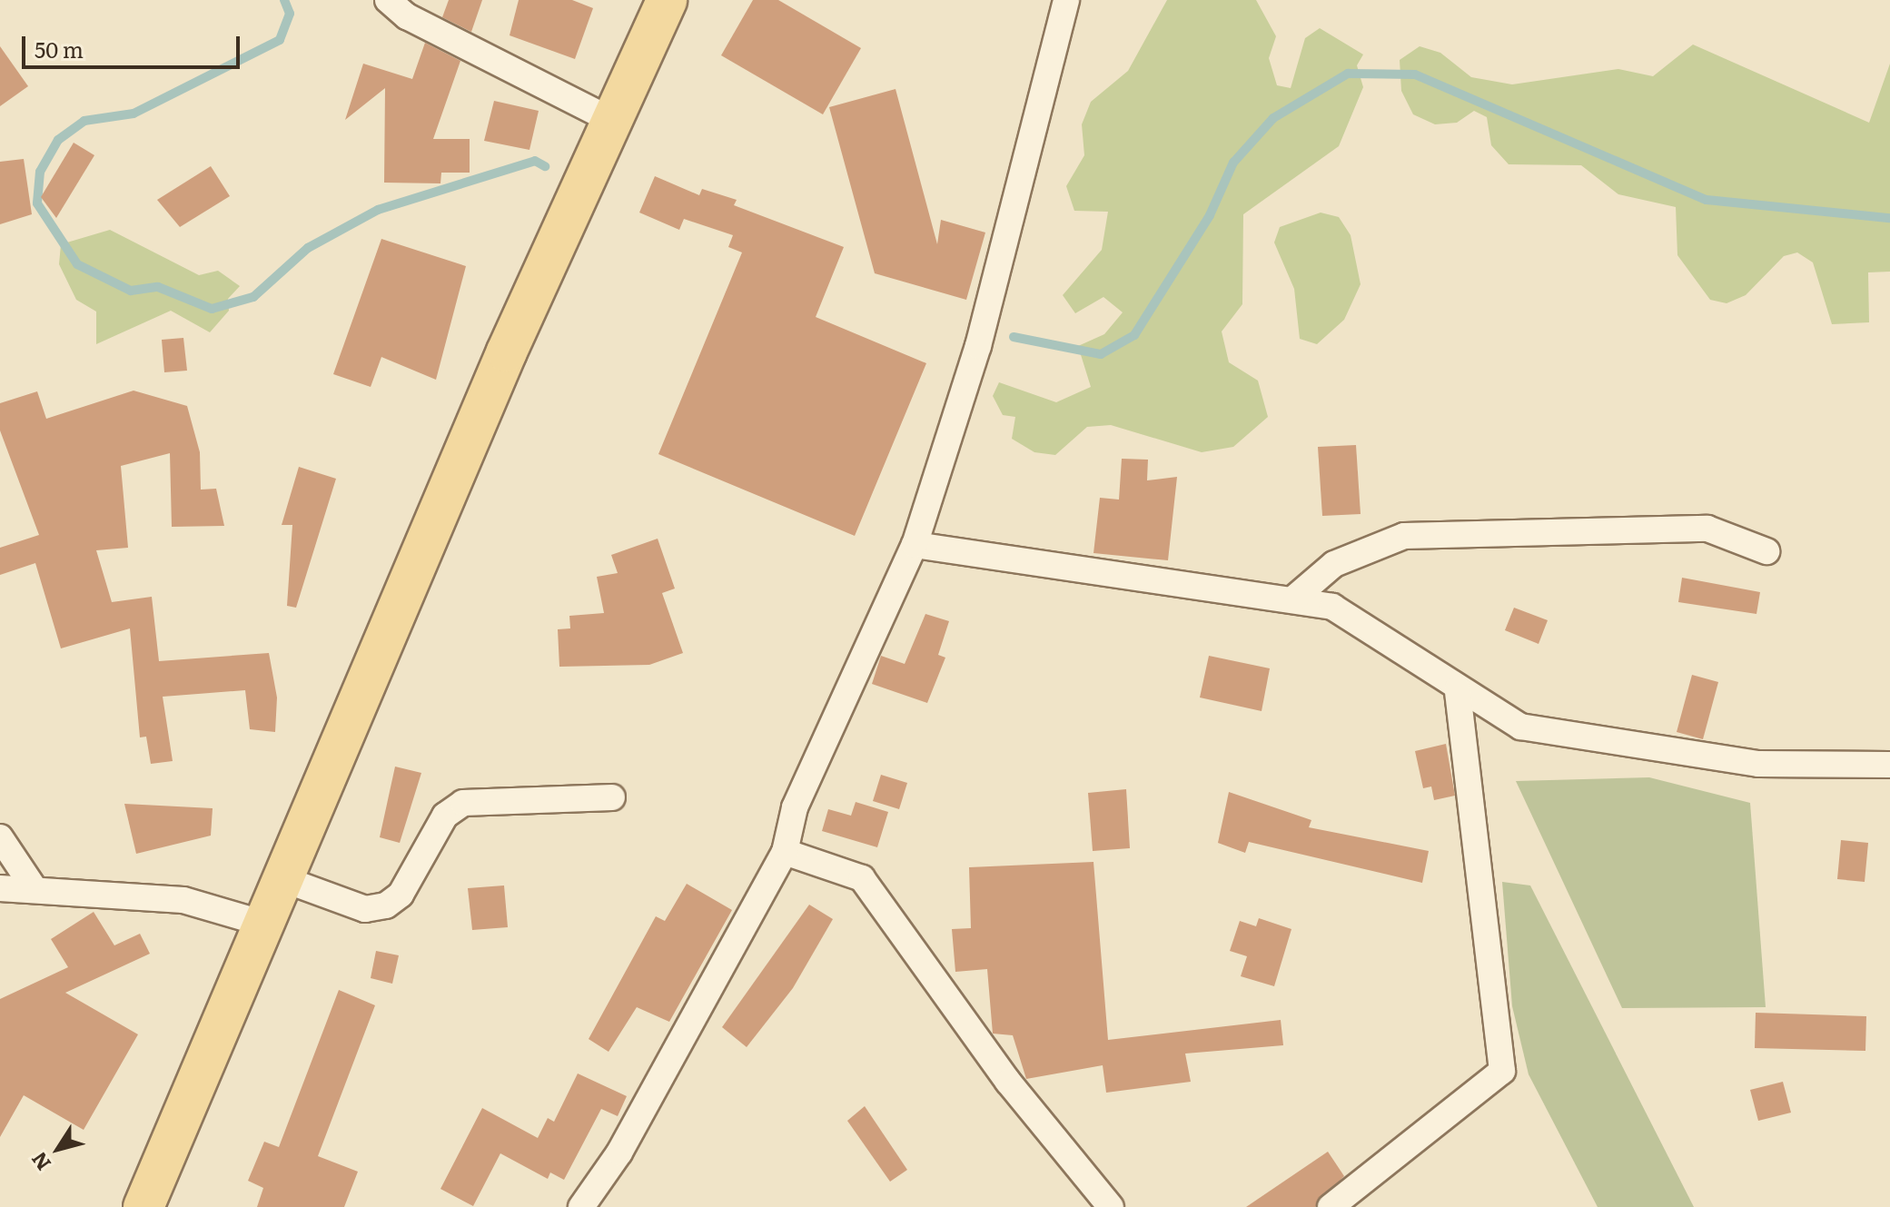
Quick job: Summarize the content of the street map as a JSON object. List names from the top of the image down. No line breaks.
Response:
{"scale_bar":"50 m","north":"bottom left"}
